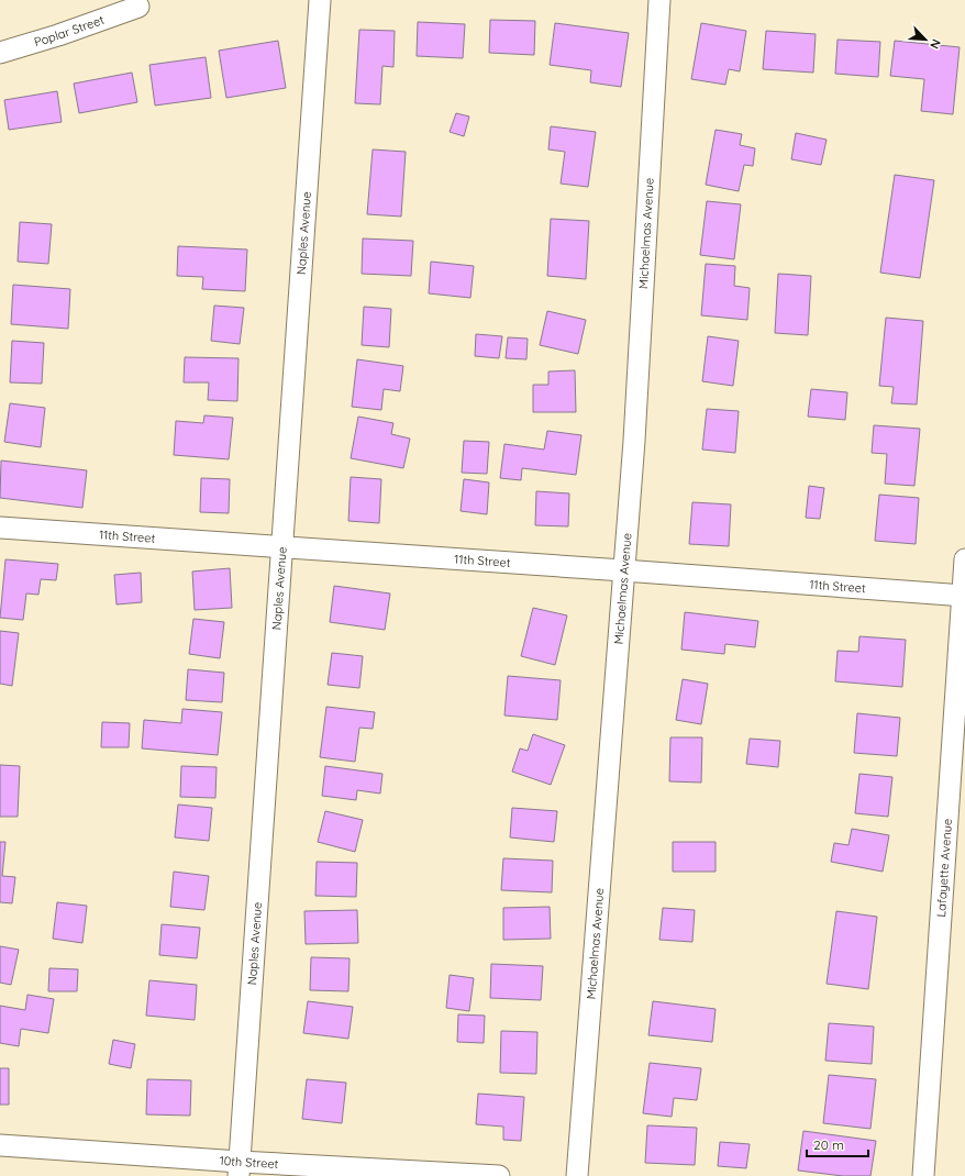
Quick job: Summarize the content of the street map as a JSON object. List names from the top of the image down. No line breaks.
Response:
{"streets":{"street":["Poplar Street","Naples Avenue","Michaelmas Avenue","11th Street","Lafayette Avenue","10th Street"]},"crossings":[["Naples Avenue","11th Street"],["Naples Avenue","10th Street"],["Michaelmas Avenue","11th Street"],["11th Street","Lafayette Avenue"]],"scale_bar":"20 m","north":"bottom right"}
